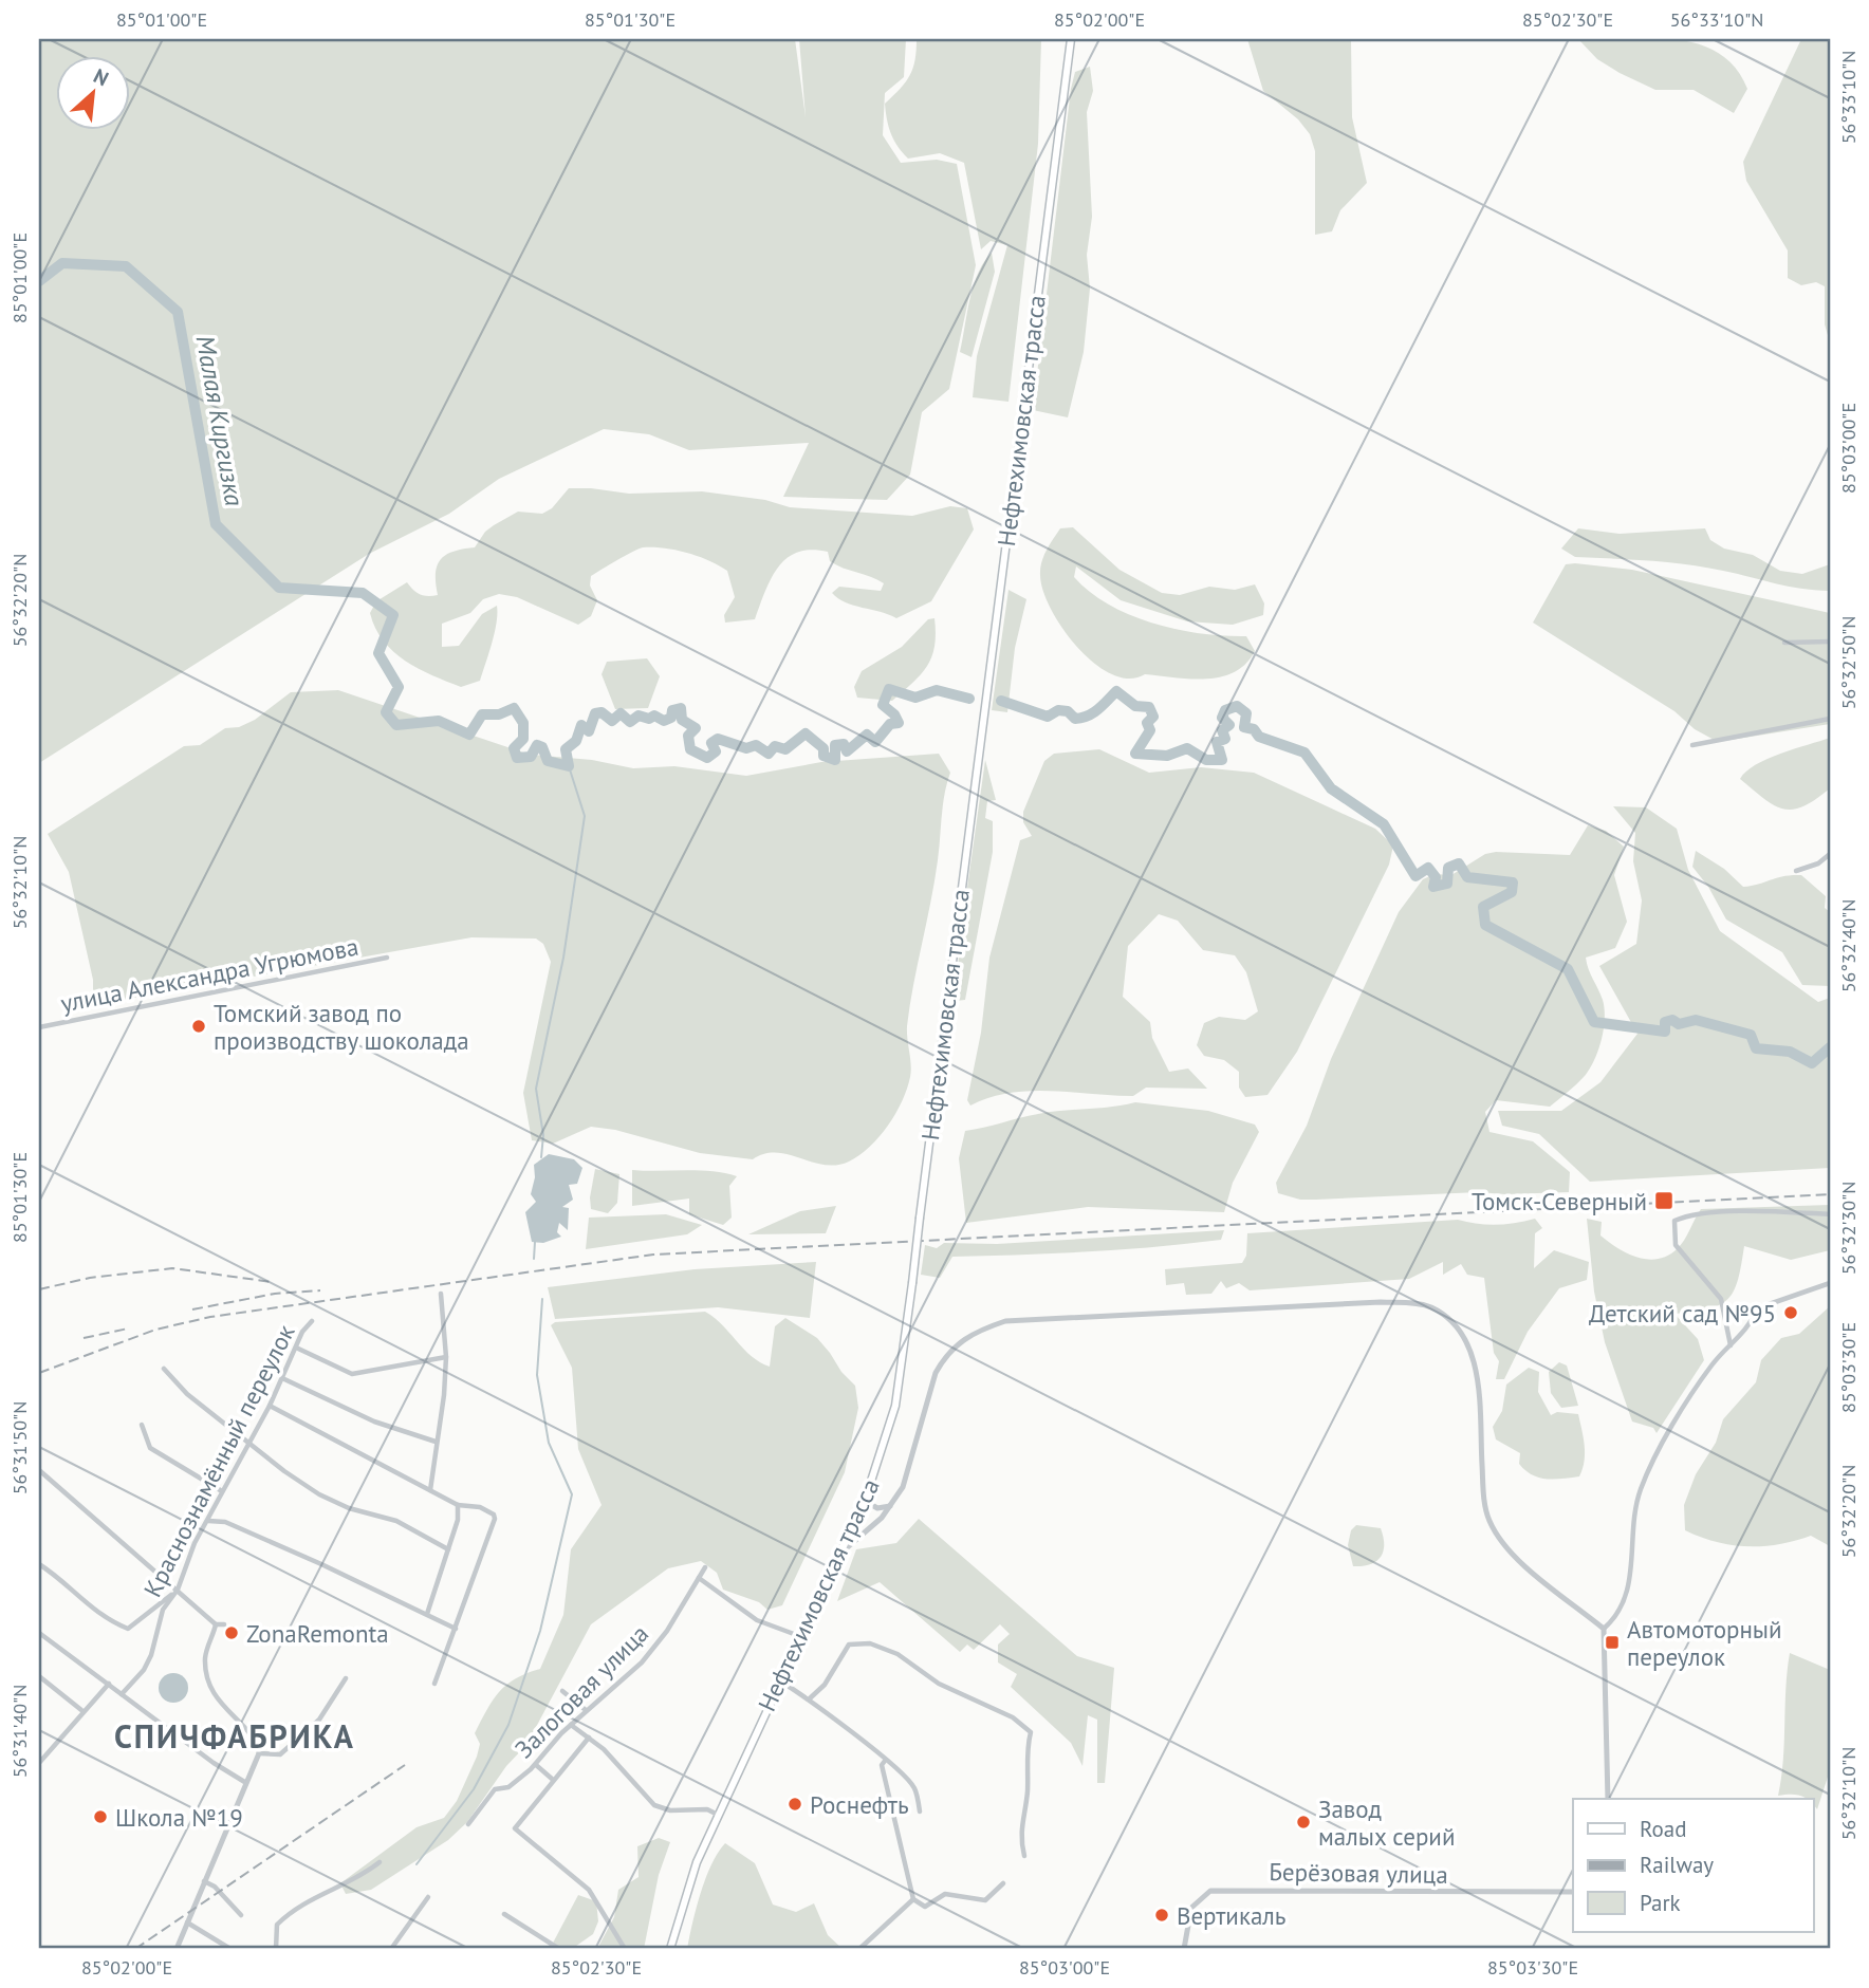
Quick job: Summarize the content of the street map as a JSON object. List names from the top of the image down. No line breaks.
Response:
{"streets":{"main road":["Нефтехимовская трасса"],"street":["улица Александра Угрюмова","Краснознамённый переулок","Залоговая улица","Берёзовая улица"]},"districts":["СПИЧФАБРИКА"],"water":["Малая Киргизка"],"places":{"other":["Томский завод по производству шоколада","Детский сад №95","ZonaRemonta","Роснефть","Школа №19","Завод малых серий","Вертикаль"],"transit":["Томск-Северный","Автомоторный переулок"]},"legend":["Road","Railway","Park"],"north":"top right","coordinates":["85°01'00\"E","85°01'30\"E","85°02'00\"E","85°02'30\"E","56°33'10\"N","85°03'00\"E","56°32'20\"N","56°32'50\"N","56°32'10\"N","56°32'40\"N","56°32'30\"N","85°03'30\"E","56°31'50\"N","56°31'40\"N"]}
